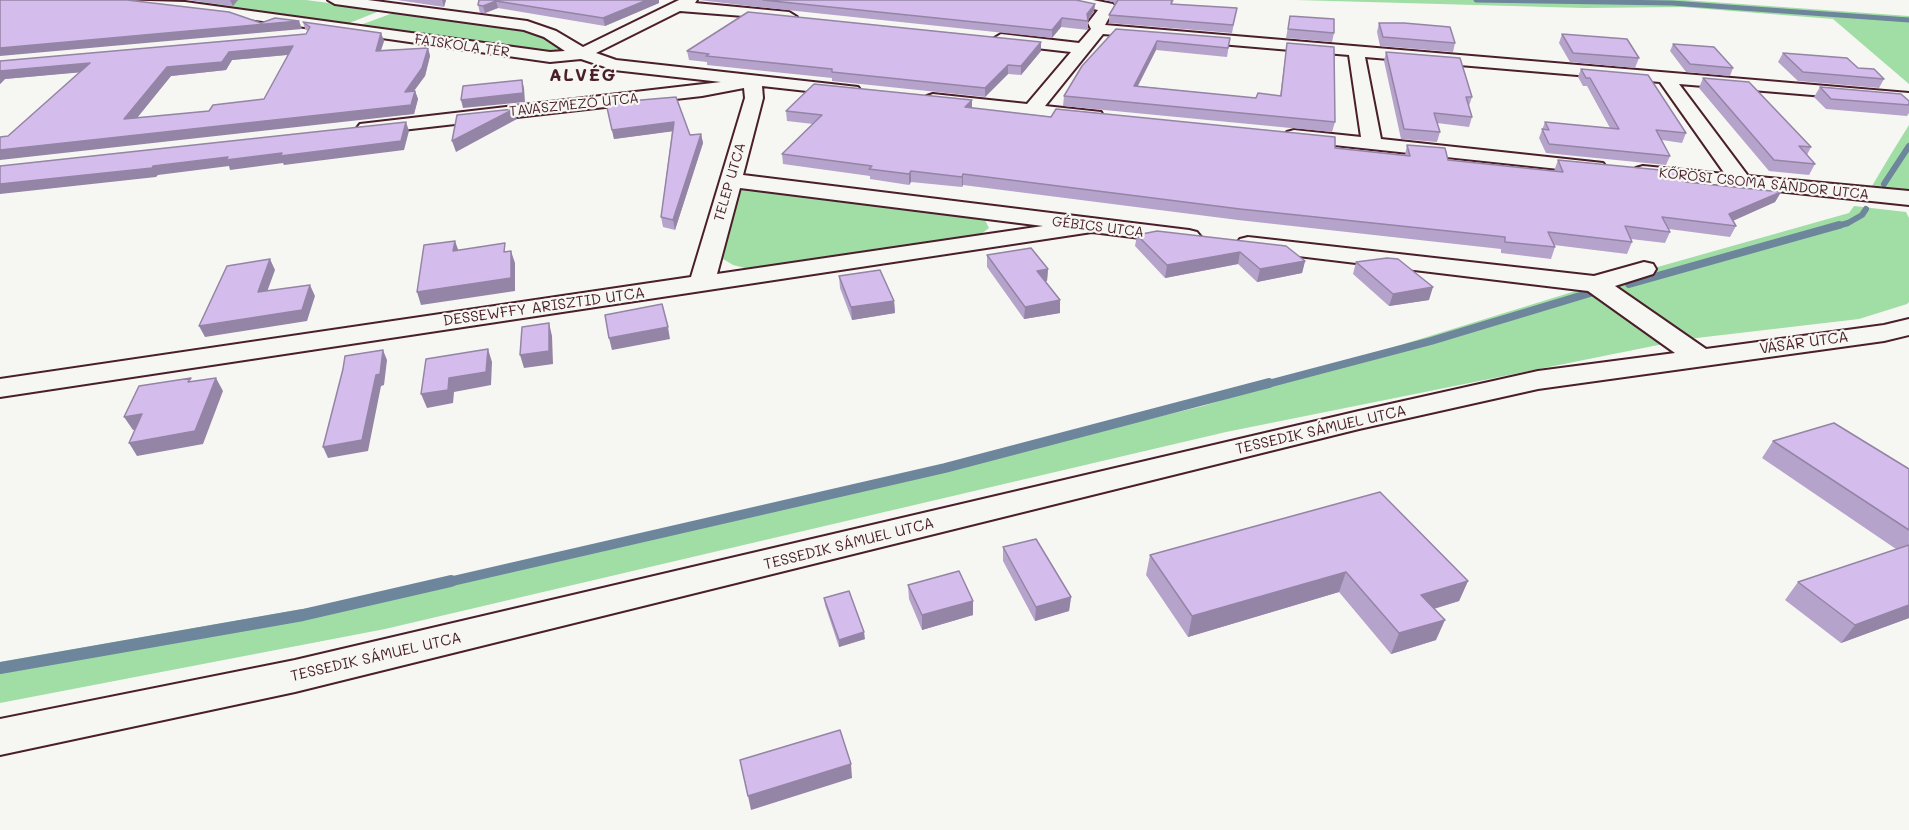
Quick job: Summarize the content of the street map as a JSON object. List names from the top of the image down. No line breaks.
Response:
{"streets":{"street":["FAISKOLA TÉR","TAVASZMEZŐ UTCA","TELEP UTCA","KŐRÖSI CSOMA SÁNDOR UTCA","GÉBICS UTCA","DESSEWFFY ARISZTID UTCA","VÁSÁR UTCA","TESSEDIK SÁMUEL UTCA"]},"crossings":[["TAVASZMEZŐ UTCA","TELEP UTCA"],["TELEP UTCA","GÉBICS UTCA"],["TELEP UTCA","DESSEWFFY ARISZTID UTCA"],["GÉBICS UTCA","DESSEWFFY ARISZTID UTCA"],["VÁSÁR UTCA","TESSEDIK SÁMUEL UTCA"]],"districts":["ALVÉG"]}
